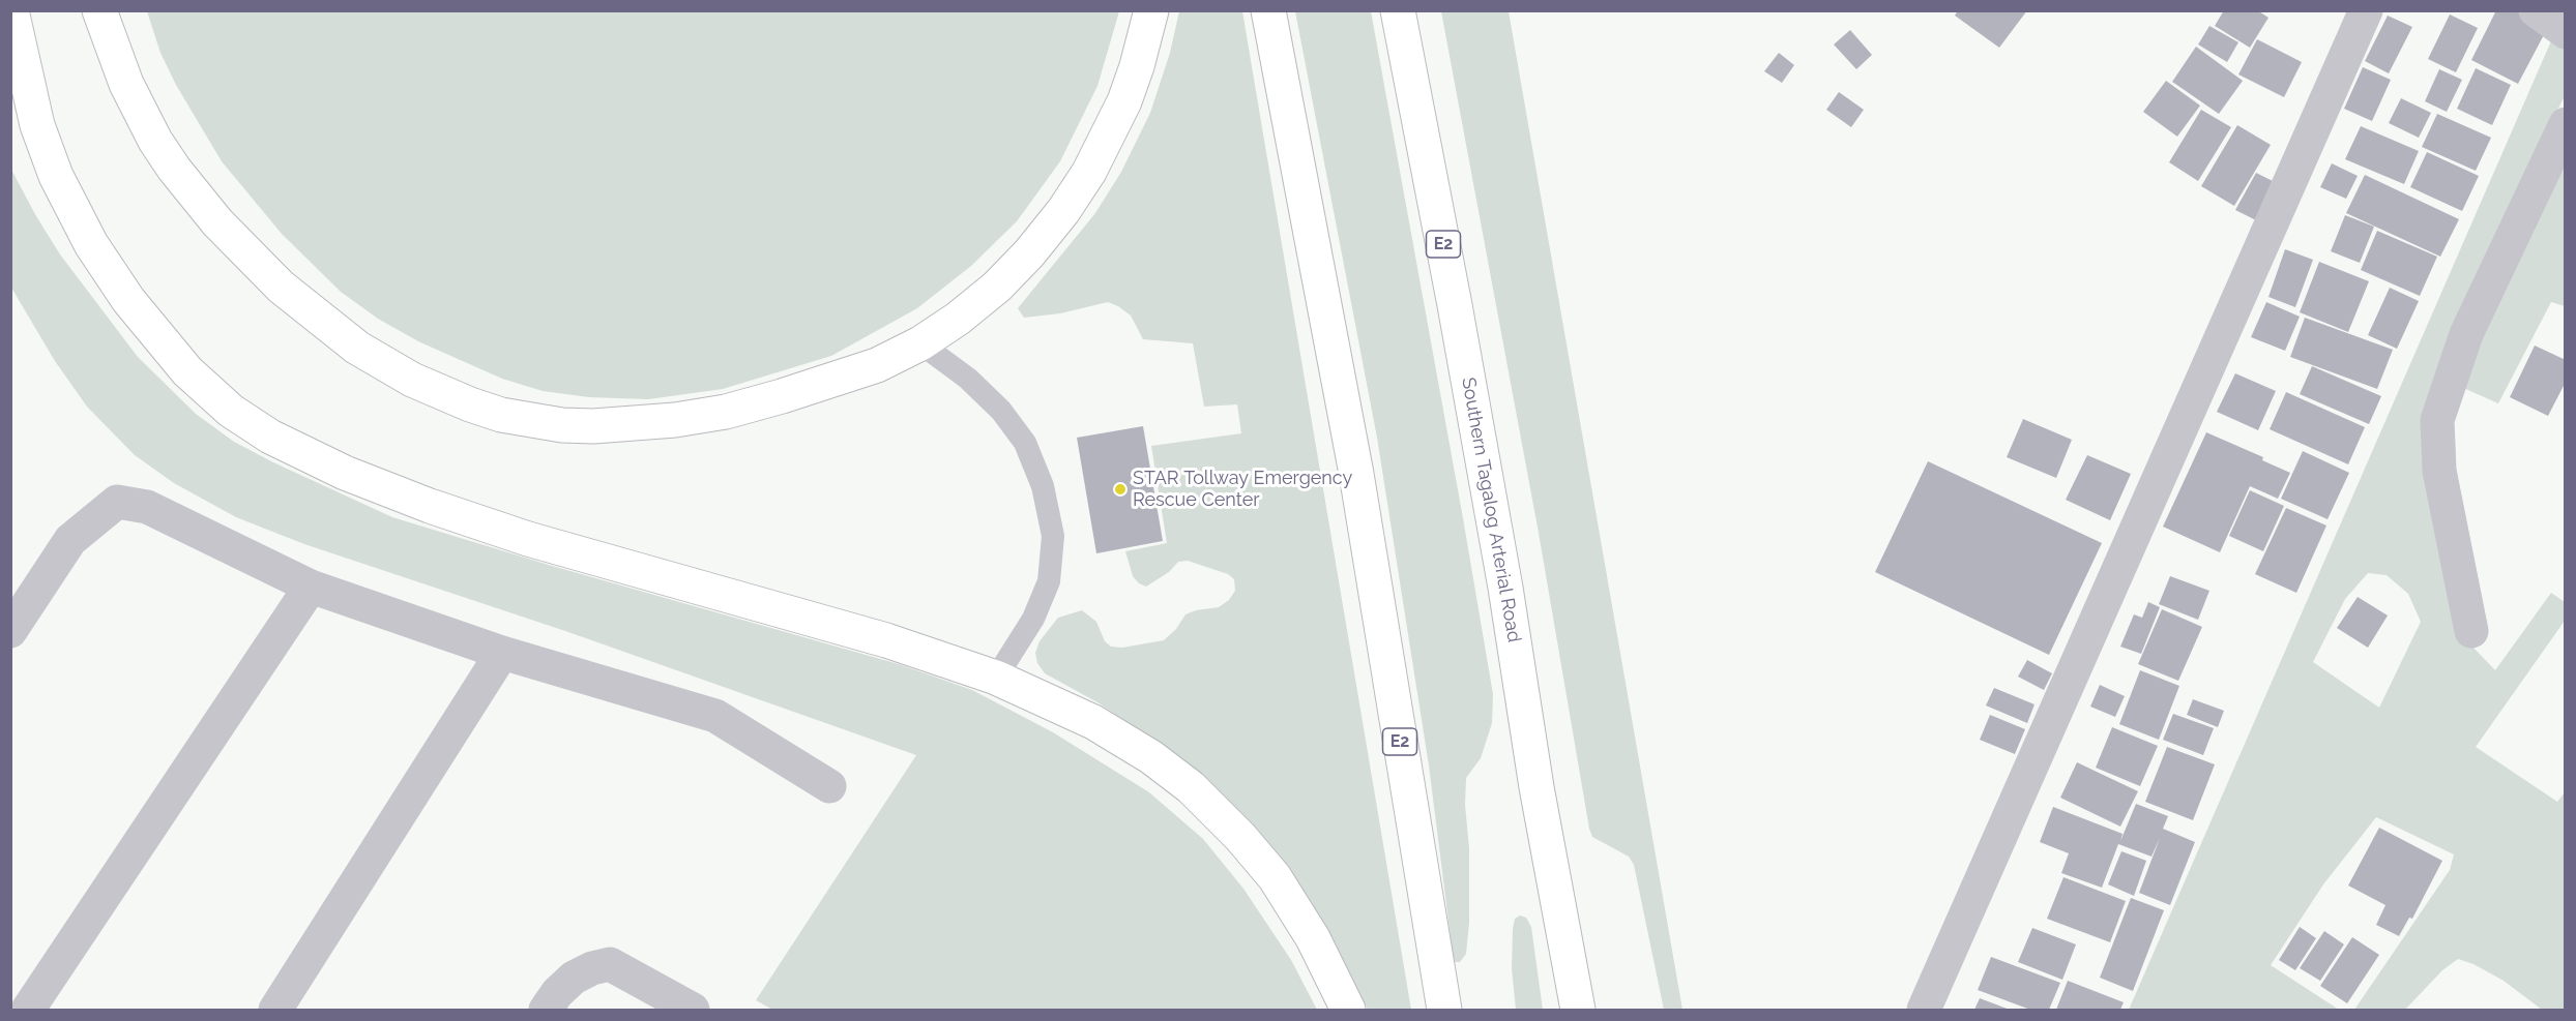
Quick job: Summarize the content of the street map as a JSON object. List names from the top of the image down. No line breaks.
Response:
{"streets":{"highway":["E2","Southern Tagalog Arterial Road"]},"places":["STAR Tollway Emergency Rescue Center"]}
